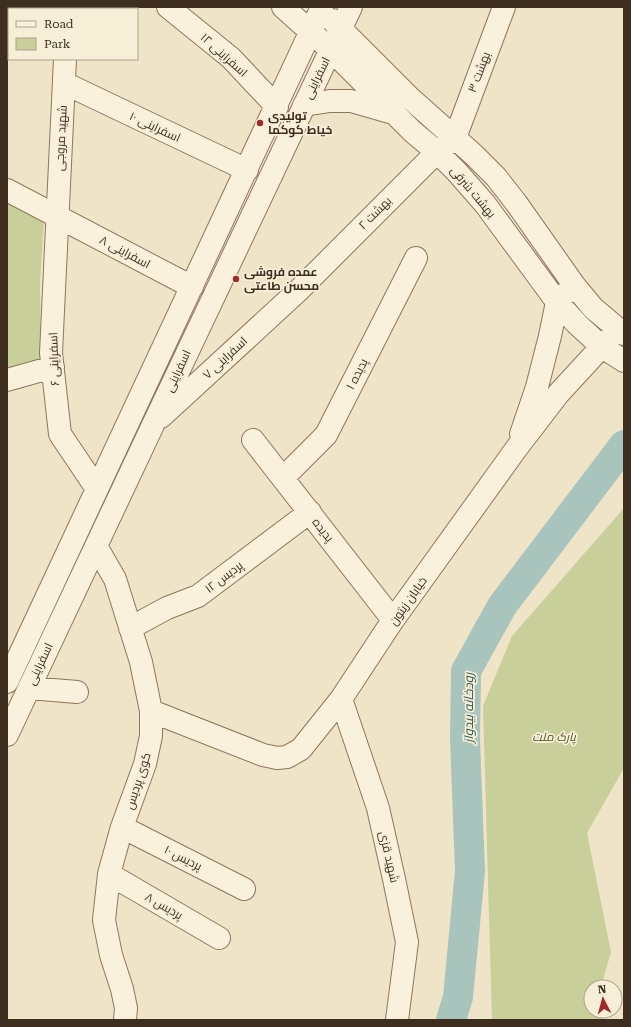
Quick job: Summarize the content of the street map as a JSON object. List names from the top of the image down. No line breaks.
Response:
{"streets":{"street":["اسفراینی ۱۲","بهشت ۳","اسفراینی","اسفراینی ۱۰","شهید مروجی","بهشت شرقی","بهشت ۲","اسفراینی ۸","اسفراینی ۷","اسفراینی ۶","پدیده ۱","پدیده","پردیس ۱۲","خیابان زیتون","کوی پردیس","شهید قزی","پردیس ۱۰","پردیس ۸"]},"crossings":[["اسفراینی ۱۲","اسفراینی"],["بهشت ۳","بهشت شرقی"],["بهشت ۳","بهشت ۲"],["اسفراینی","اسفراینی ۱۰"],["اسفراینی","بهشت شرقی"],["اسفراینی","اسفراینی ۸"],["اسفراینی","اسفراینی ۷"],["اسفراینی","اسفراینی ۶"],["اسفراینی","کوی پردیس"],["اسفراینی ۱۰","شهید مروجی"],["شهید مروجی","اسفراینی ۸"],["شهید مروجی","اسفراینی ۶"],["بهشت شرقی","بهشت ۲"],["بهشت شرقی","خیابان زیتون"],["بهشت ۲","اسفراینی ۷"],["اسفراینی ۸","اسفراینی ۶"],["پدیده ۱","پدیده"],["پدیده","پردیس ۱۲"],["پدیده","خیابان زیتون"],["پردیس ۱۲","کوی پردیس"],["خیابان زیتون","کوی پردیس"],["خیابان زیتون","شهید قزی"],["کوی پردیس","پردیس ۱۰"],["کوی پردیس","پردیس ۸"]],"water":["رودخانه بیدواز"],"parks":["پارک ملت"],"places":["تولیدی خیاط کوکما","عمده فروشی محسن طاعتی"],"legend":["Road","Park"],"north":"top"}
